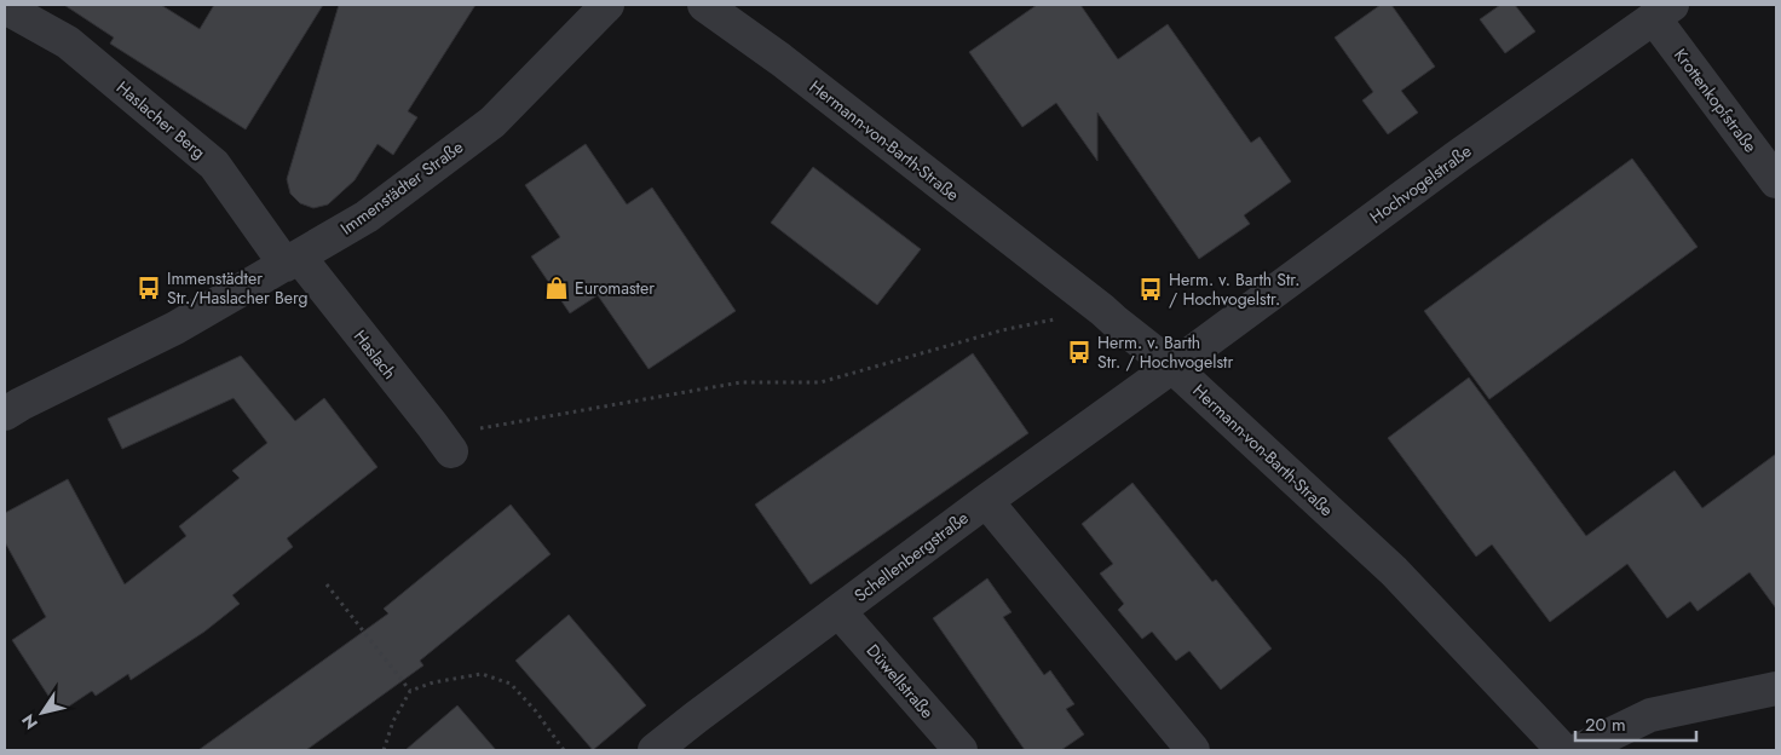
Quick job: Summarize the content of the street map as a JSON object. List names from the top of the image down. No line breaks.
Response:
{"streets":{"street":["Krottenkopfstraße","Haslacher Berg","Hermann-von-Barth-Straße","Hochvogelstraße","Immenstädter Straße","Haslach","Schellenbergstraße","Düwellstraße"]},"crossings":[["Krottenkopfstraße","Hochvogelstraße"],["Haslacher Berg","Immenstädter Straße"],["Haslacher Berg","Haslach"],["Hermann-von-Barth-Straße","Hochvogelstraße"],["Hermann-von-Barth-Straße","Schellenbergstraße"],["Hochvogelstraße","Schellenbergstraße"],["Immenstädter Straße","Haslach"],["Schellenbergstraße","Düwellstraße"]],"places":{"bus stop":["Immenstädter Str./Haslacher Berg","Herm. v. Barth Str. / Hochvogelstr.","Herm. v. Barth Str. / Hochvogelstr"],"shop":["Euromaster"]},"scale_bar":"20 m","north":"bottom left"}
